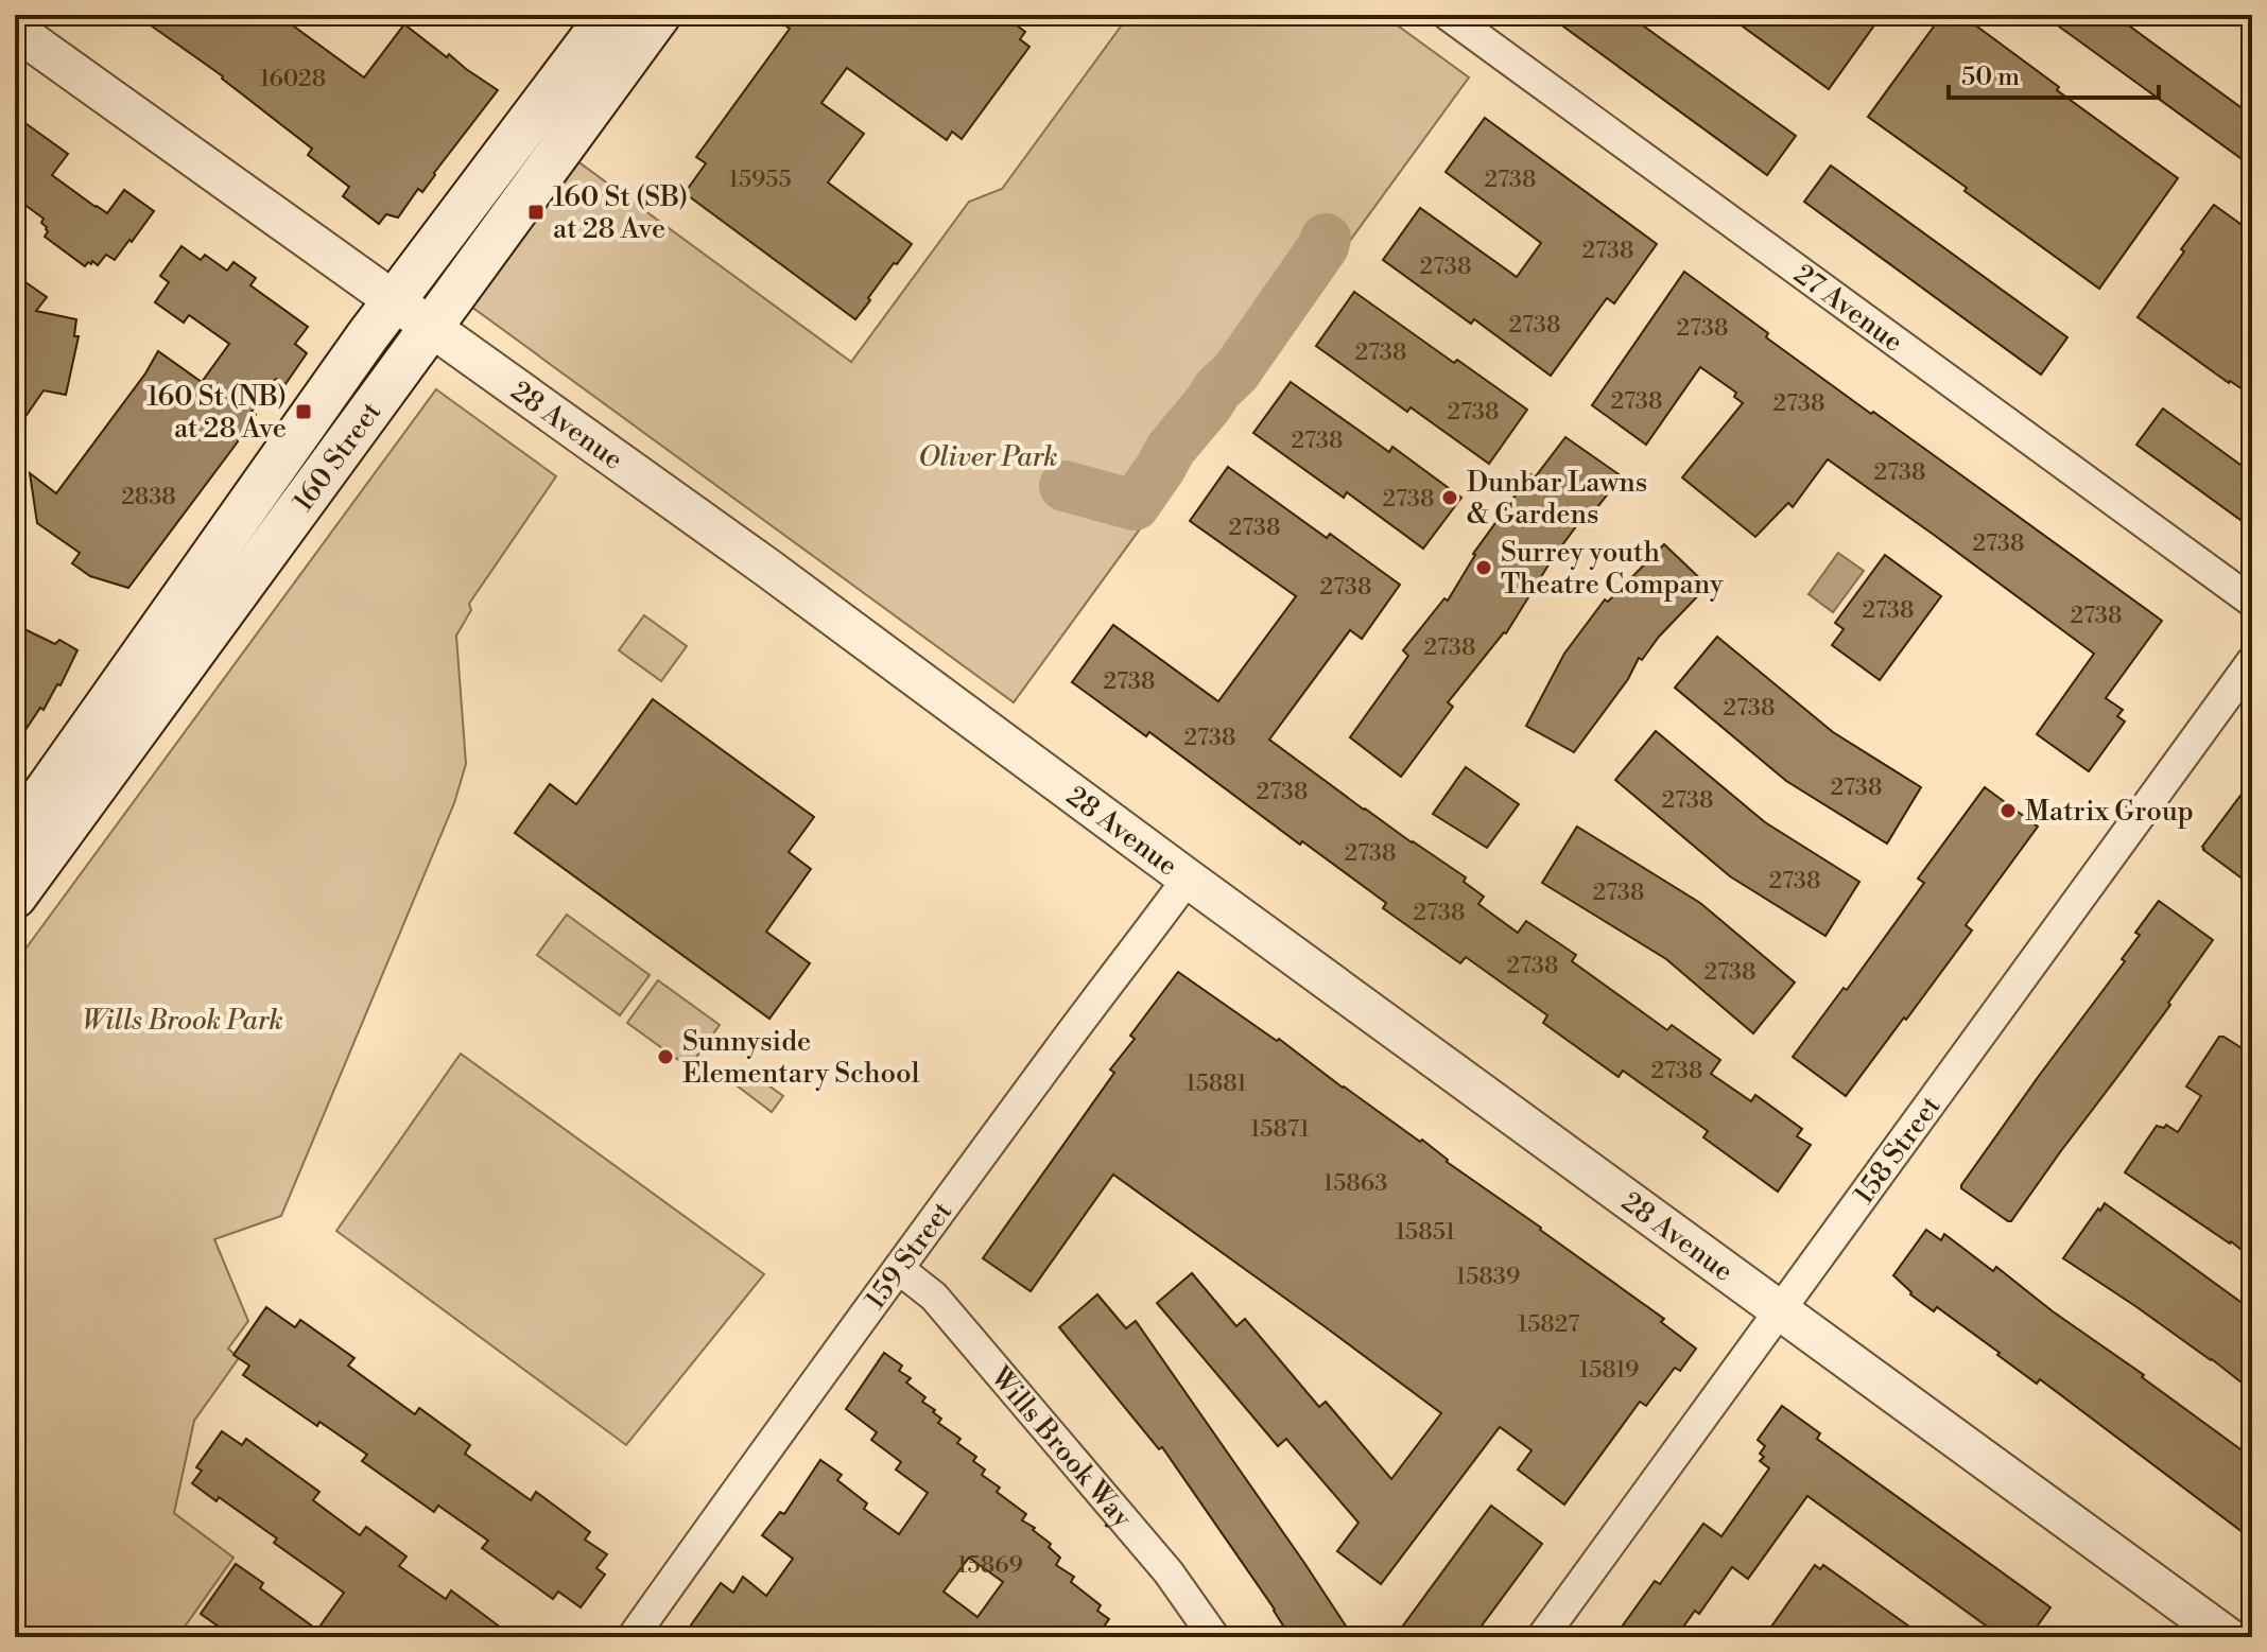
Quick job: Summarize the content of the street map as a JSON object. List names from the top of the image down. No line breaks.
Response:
{"streets":{"main road":["160 Street"],"street":["27 Avenue","28 Avenue","158 Street","159 Street","Wills Brook Way"]},"crossings":[["28 Avenue","160 Street"],["28 Avenue","158 Street"],["28 Avenue","159 Street"],["159 Street","Wills Brook Way"]],"parks":["Oliver Park","Wills Brook Park"],"places":{"transit":["160 St (SB) at 28 Ave","160 St (NB) at 28 Ave"],"other":["Dunbar Lawns & Gardens","Surrey youth Theatre Company","Matrix Group","Sunnyside Elementary School"]},"house_numbers":["16028","15955","2738","2738","2738","2738","2738","2738","2738","2738","2738","2738","2738","2838","2738","2738","2738","2738","2738","2738","2738","2738","2738","2738","2738","2738","2738","2738","2738","2738","2738","2738","2738","2738","15881","15871","15863","15851","15839","15827","15819","15869"],"scale_bar":"50 m"}
